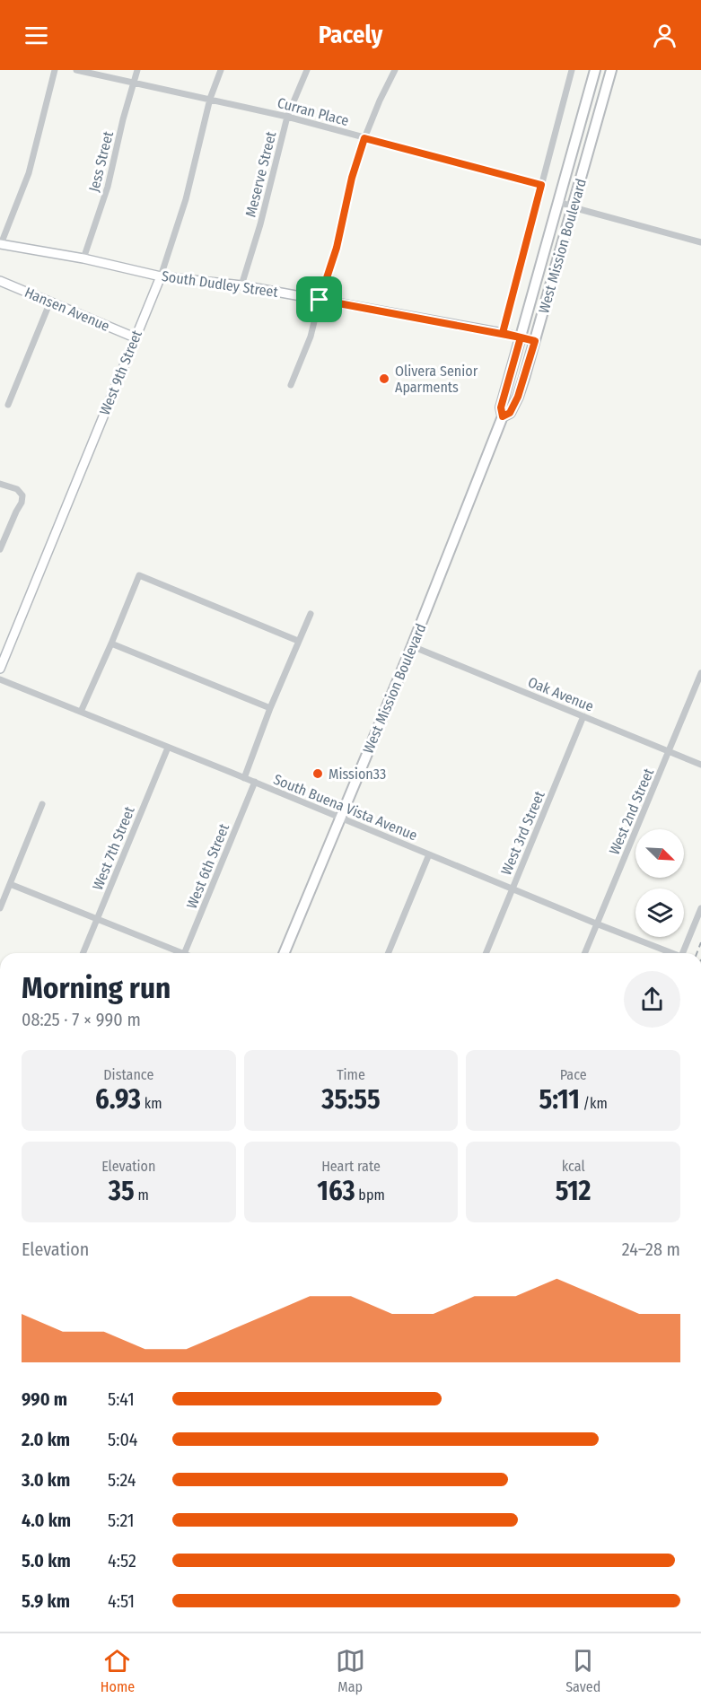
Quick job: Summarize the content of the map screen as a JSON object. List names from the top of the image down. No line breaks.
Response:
{"streets":{"main road":["West Mission Boulevard"],"street":["Curran Place","Jess Street","Meserve Street","South Dudley Street","Hansen Avenue","West 9th Street","Oak Avenue","South Buena Vista Avenue","West 2nd Street","West 3rd Street","West 7th Street","West 6th Street"]},"crossings":[["Curran Place","Jess Street"],["Curran Place","Meserve Street"],["Curran Place","West 9th Street"],["Jess Street","South Dudley Street"],["Meserve Street","South Dudley Street"],["West Mission Boulevard","South Dudley Street"],["West Mission Boulevard","Oak Avenue"],["West Mission Boulevard","South Buena Vista Avenue"],["South Dudley Street","West 9th Street"],["Hansen Avenue","West 9th Street"],["Oak Avenue","West 2nd Street"],["Oak Avenue","West 3rd Street"],["South Buena Vista Avenue","West 2nd Street"],["South Buena Vista Avenue","West 3rd Street"],["South Buena Vista Avenue","West 7th Street"],["South Buena Vista Avenue","West 6th Street"]],"places":["Olivera Senior Aparments","Mission33"],"north":"bottom right","page":{"header":"Pacely","heading":["Morning run","08:25 · 7 × 990 m"],"stats":[["Distance","6.93 km"],["Time","35:55"],["Pace","5:11 /km"],["Elevation","35 m"],["Heart rate","163 bpm"],["kcal","512"]],"chart":["Elevation","24–28 m"],"list":[{"name":"990 m","note":"5:41"},{"name":"2.0 km","note":"5:04"},{"name":"3.0 km","note":"5:24"},{"name":"4.0 km","note":"5:21"},{"name":"5.0 km","note":"4:52"},{"name":"5.9 km","note":"4:51"}],"tabs":["Home","Map","Saved"]}}
